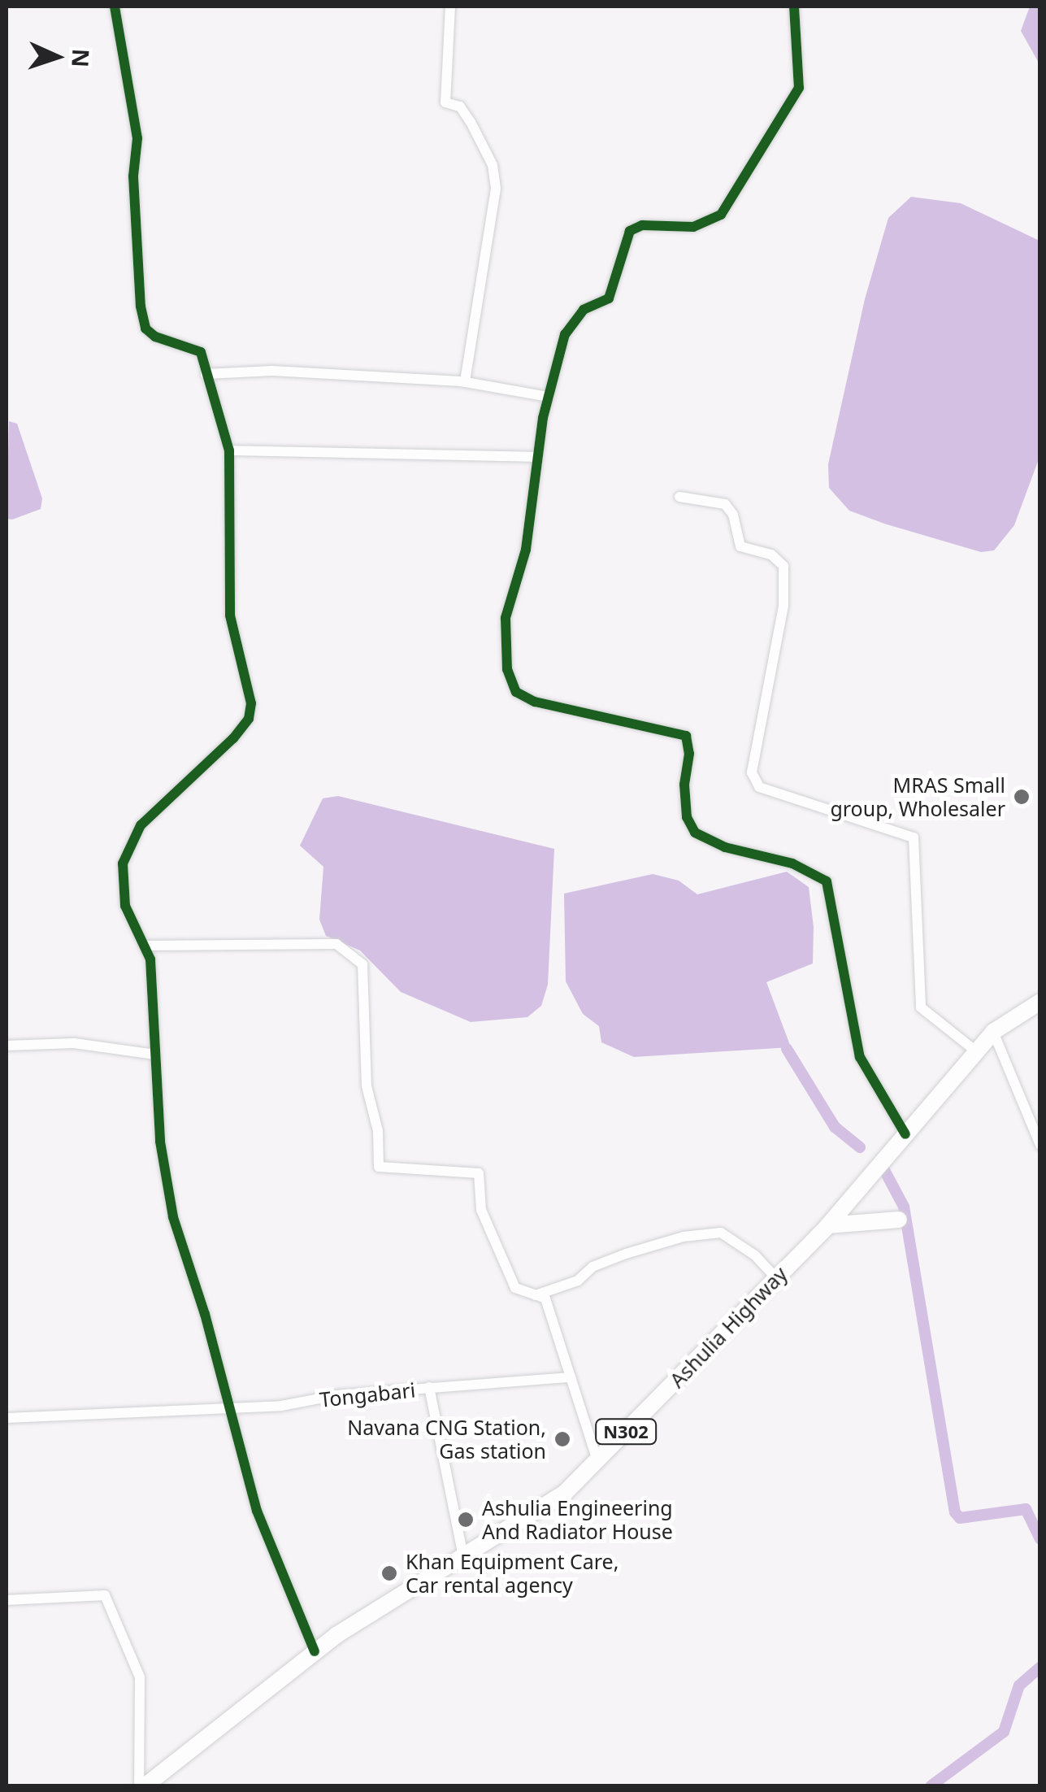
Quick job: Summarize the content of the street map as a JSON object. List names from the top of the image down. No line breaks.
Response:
{"streets":{"highway":["Ashulia Highway","N302"],"street":["Tongabari"]},"crossings":[["Ashulia Highway","Tongabari"]],"places":["MRAS Small group, Wholesaler","Navana CNG Station, Gas station","Ashulia Engineering And Radiator House","Khan Equipment Care, Car rental agency"],"north":"right"}
